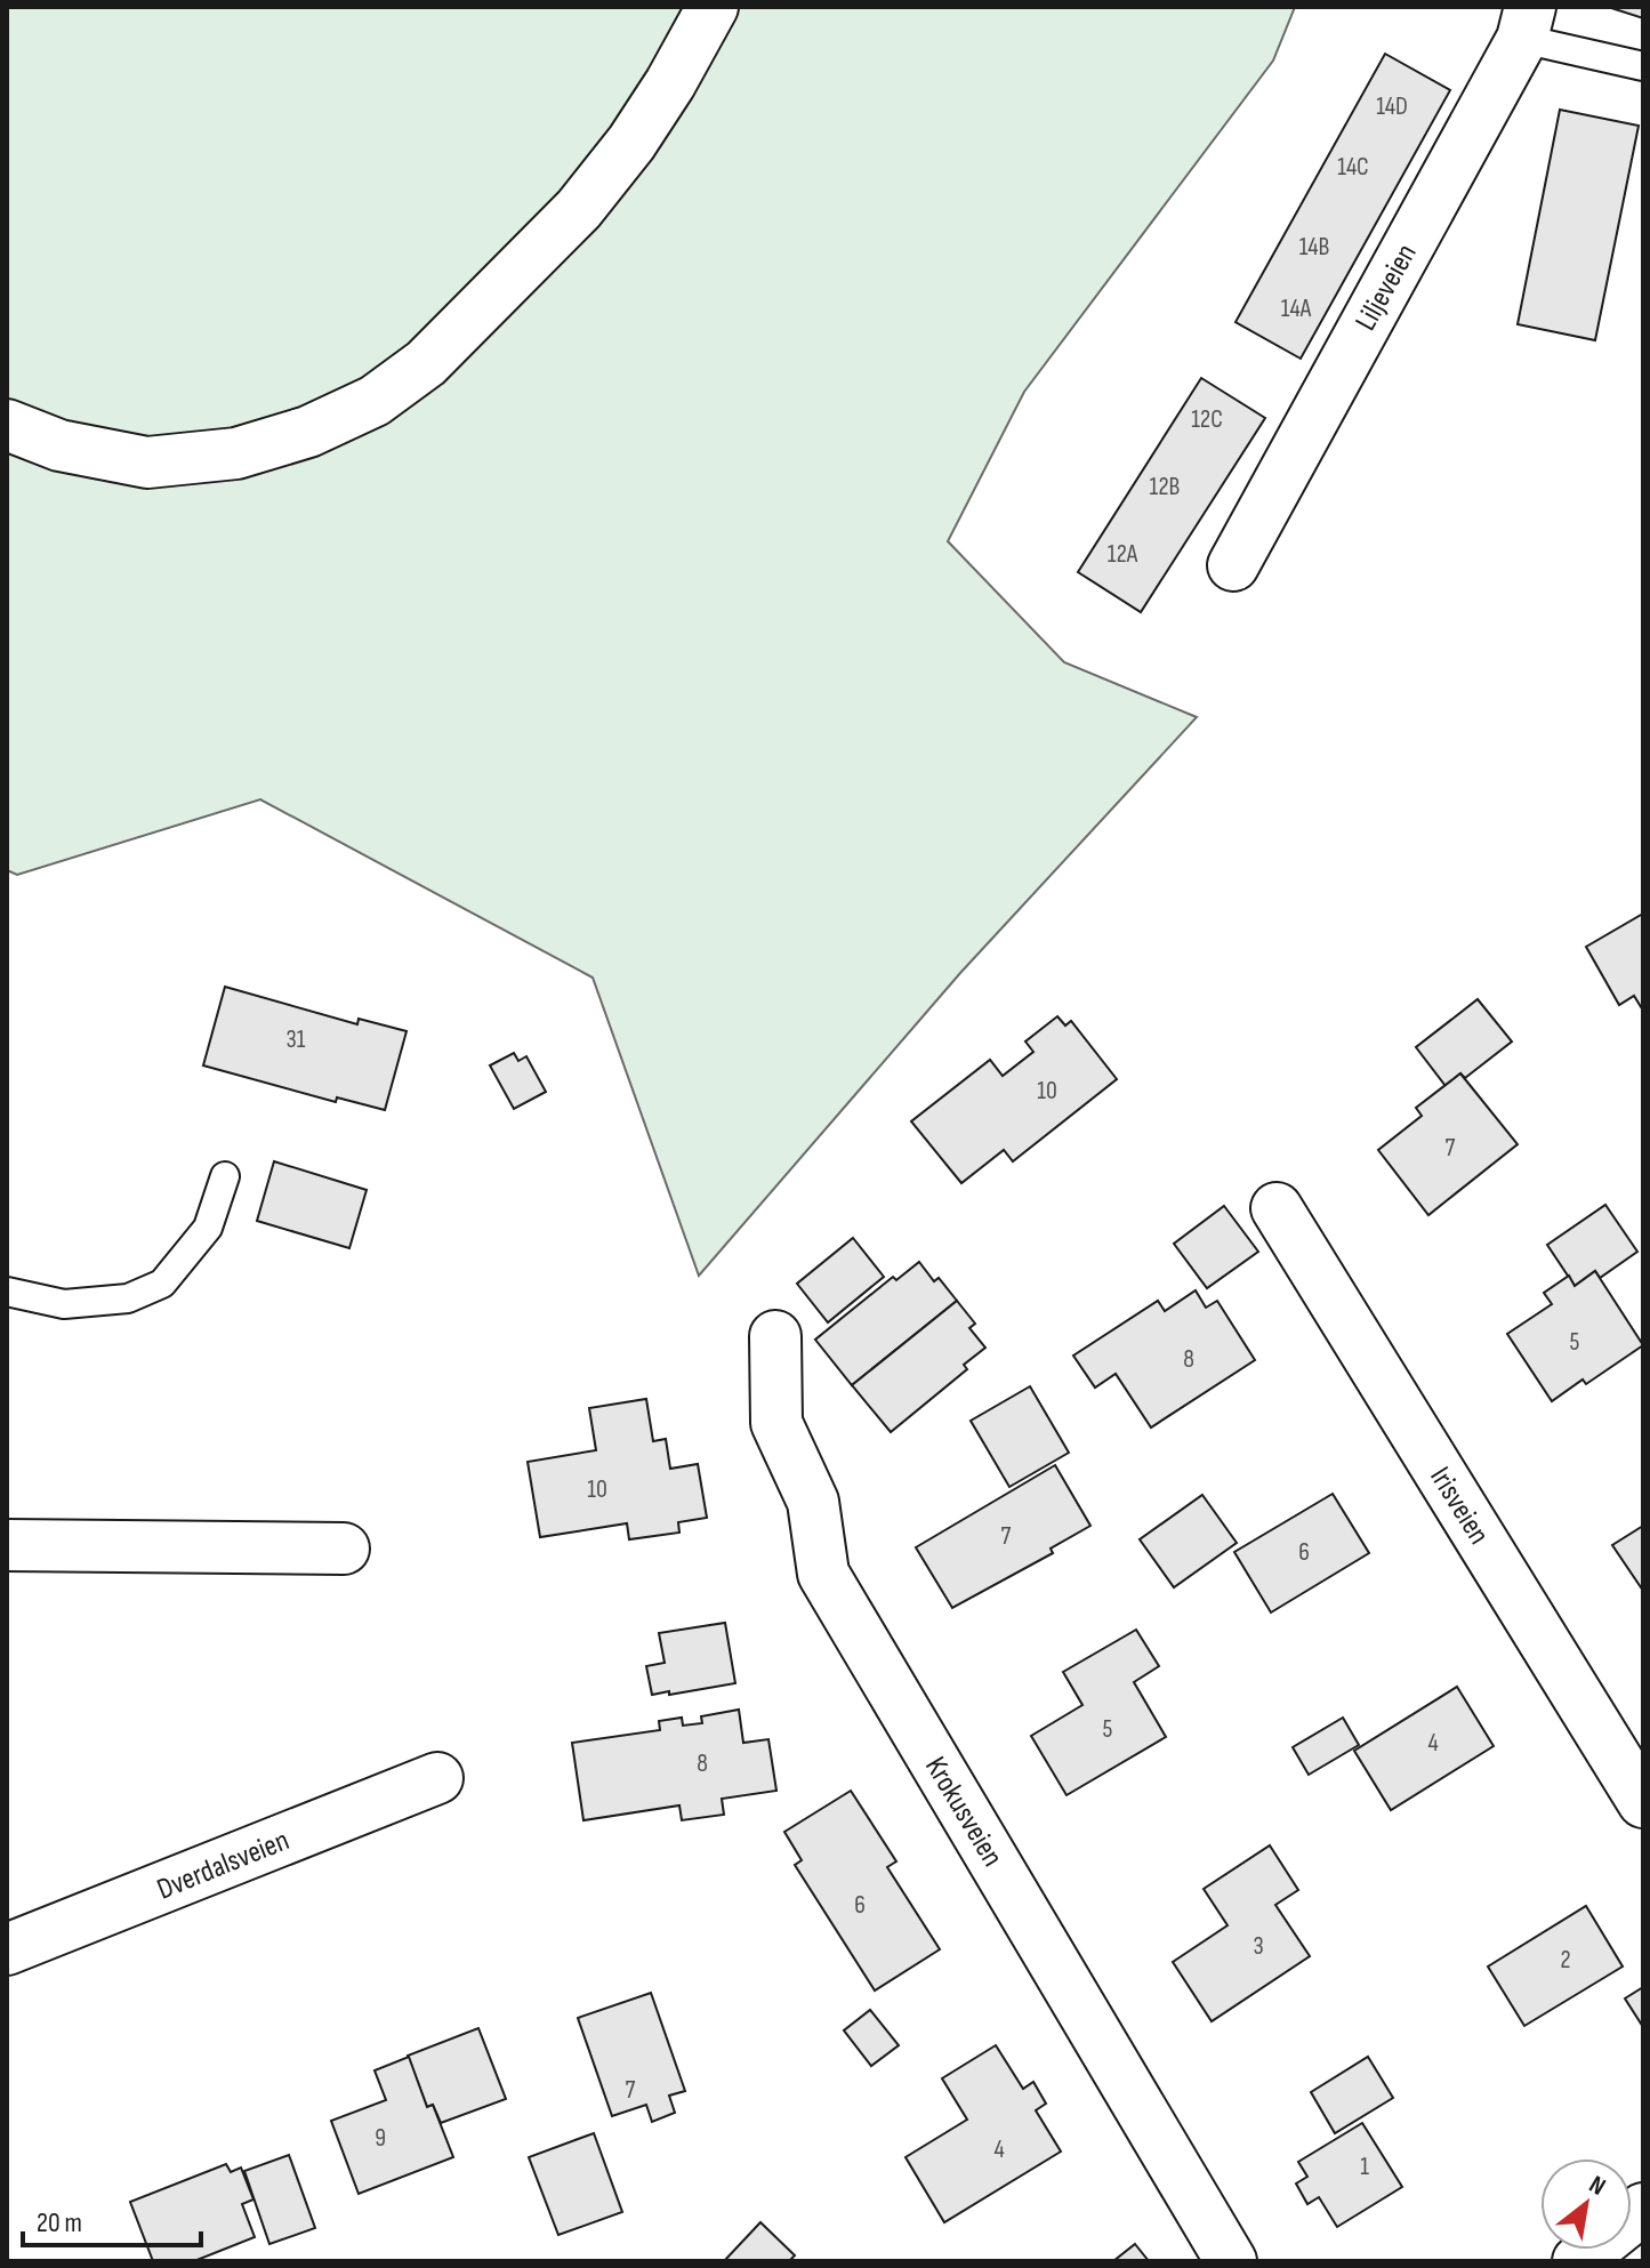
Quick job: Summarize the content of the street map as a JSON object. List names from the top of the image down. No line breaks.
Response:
{"streets":{"street":["Liljeveien","Irisveien","Krokusveien","Dverdalsveien"]},"house_numbers":["14D","14C","14B","14A","12C","12B","12A","31","10","7","5","8","10","7","6","5","4","8","6","3","2","7","9","4","1"],"scale_bar":"20 m","north":"top right"}
